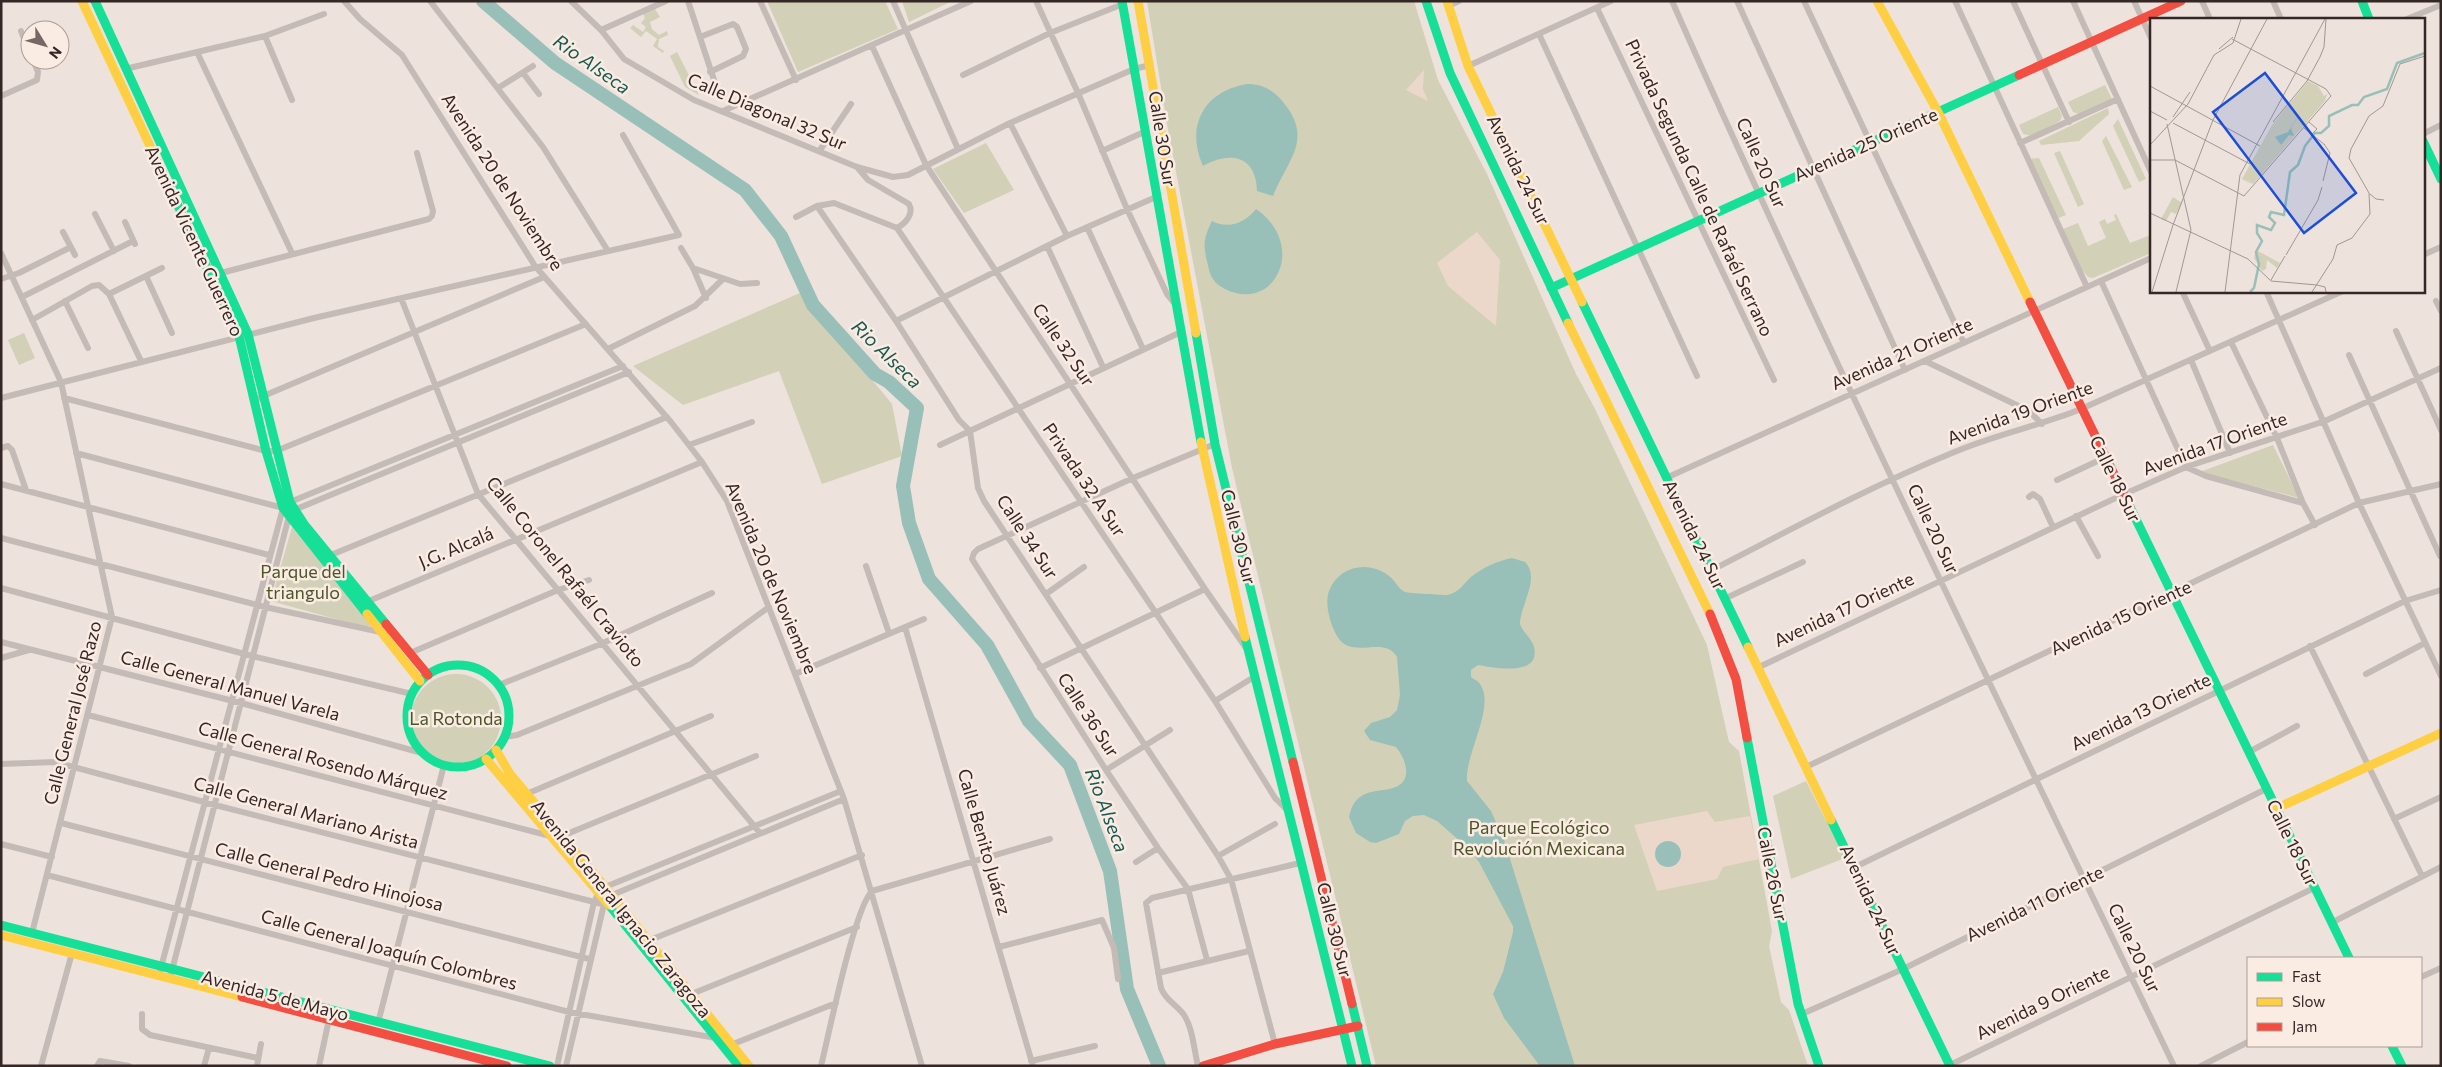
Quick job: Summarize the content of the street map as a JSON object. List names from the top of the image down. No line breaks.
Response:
{"streets":{"main road":["Calle 30 Sur","Avenida 25 Oriente","Avenida 24 Sur","Avenida Vicente Guerrero","Calle 18 Sur","Calle 26 Sur","Avenida General Ignacio Zaragoza","Avenida 5 de Mayo"],"street":["Calle Diagonal 32 Sur","Calle 20 Sur","Avenida 20 de Noviembre","Privada Segunda Calle de Rafaél Serrano","Calle 32 Sur","Avenida 21 Oriente","Avenida 19 Oriente","Avenida 17 Oriente","Privada 32 A Sur","Calle 34 Sur","J.G. Alcalá","Calle Coronel Rafaél Cravioto","Avenida 15 Oriente","Calle General Manuel Varela","Avenida 13 Oriente","Calle General José Razo","Calle 36 Sur","Calle General Rosendo Márquez","Calle General Mariano Arista","Calle Benito Juárez","Calle General Pedro Hinojosa","Avenida 11 Oriente","Calle General Joaquín Colombres","Avenida 9 Oriente"]},"crossings":[["Calle Diagonal 32 Sur","Calle 32 Sur"],["Calle 30 Sur","Calle 32 Sur"],["Calle 30 Sur","Privada 32 A Sur"],["Avenida 25 Oriente","Calle 20 Sur"],["Avenida 25 Oriente","Avenida 24 Sur"],["Avenida 25 Oriente","Privada Segunda Calle de Rafaél Serrano"],["Avenida 25 Oriente","Calle 18 Sur"],["Calle 20 Sur","Avenida 21 Oriente"],["Calle 20 Sur","Avenida 19 Oriente"],["Calle 20 Sur","Avenida 17 Oriente"],["Calle 20 Sur","Avenida 15 Oriente"],["Calle 20 Sur","Avenida 13 Oriente"],["Calle 20 Sur","Avenida 11 Oriente"],["Calle 20 Sur","Avenida 9 Oriente"],["Avenida 24 Sur","Avenida 21 Oriente"],["Avenida 24 Sur","Avenida 19 Oriente"],["Avenida 24 Sur","Avenida 17 Oriente"],["Avenida 24 Sur","Avenida 15 Oriente"],["Avenida 24 Sur","Avenida 13 Oriente"],["Avenida 24 Sur","Calle 26 Sur"],["Avenida 24 Sur","Avenida 11 Oriente"],["Avenida 24 Sur","Avenida 9 Oriente"],["Avenida 20 de Noviembre","J.G. Alcalá"],["Avenida Vicente Guerrero","J.G. Alcalá"],["Avenida Vicente Guerrero","Calle General Manuel Varela"],["Avenida Vicente Guerrero","Avenida General Ignacio Zaragoza"],["Avenida 21 Oriente","Calle 18 Sur"],["Avenida 19 Oriente","Calle 18 Sur"],["Avenida 17 Oriente","Calle 18 Sur"],["Calle 18 Sur","Avenida 15 Oriente"],["Calle 18 Sur","Avenida 13 Oriente"],["Calle 18 Sur","Avenida 11 Oriente"],["Calle 18 Sur","Avenida 9 Oriente"],["Calle 34 Sur","Calle 36 Sur"],["J.G. Alcalá","Calle Coronel Rafaél Cravioto"],["Calle General Manuel Varela","Calle General José Razo"],["Calle General Manuel Varela","Avenida General Ignacio Zaragoza"],["Calle General José Razo","Calle General Rosendo Márquez"],["Calle General José Razo","Calle General Mariano Arista"],["Calle General José Razo","Calle General Pedro Hinojosa"],["Calle General José Razo","Calle General Joaquín Colombres"],["Calle General José Razo","Avenida 5 de Mayo"],["Calle General Rosendo Márquez","Avenida General Ignacio Zaragoza"],["Calle General Mariano Arista","Avenida General Ignacio Zaragoza"],["Calle 26 Sur","Avenida 11 Oriente"],["Avenida General Ignacio Zaragoza","Calle General Joaquín Colombres"]],"water":["Rio Alseca"],"parks":["Parque del triangulo","La Rotonda","Parque Ecológico Revolución Mexicana"],"legend":["Fast","Slow","Jam"],"north":"bottom right"}
